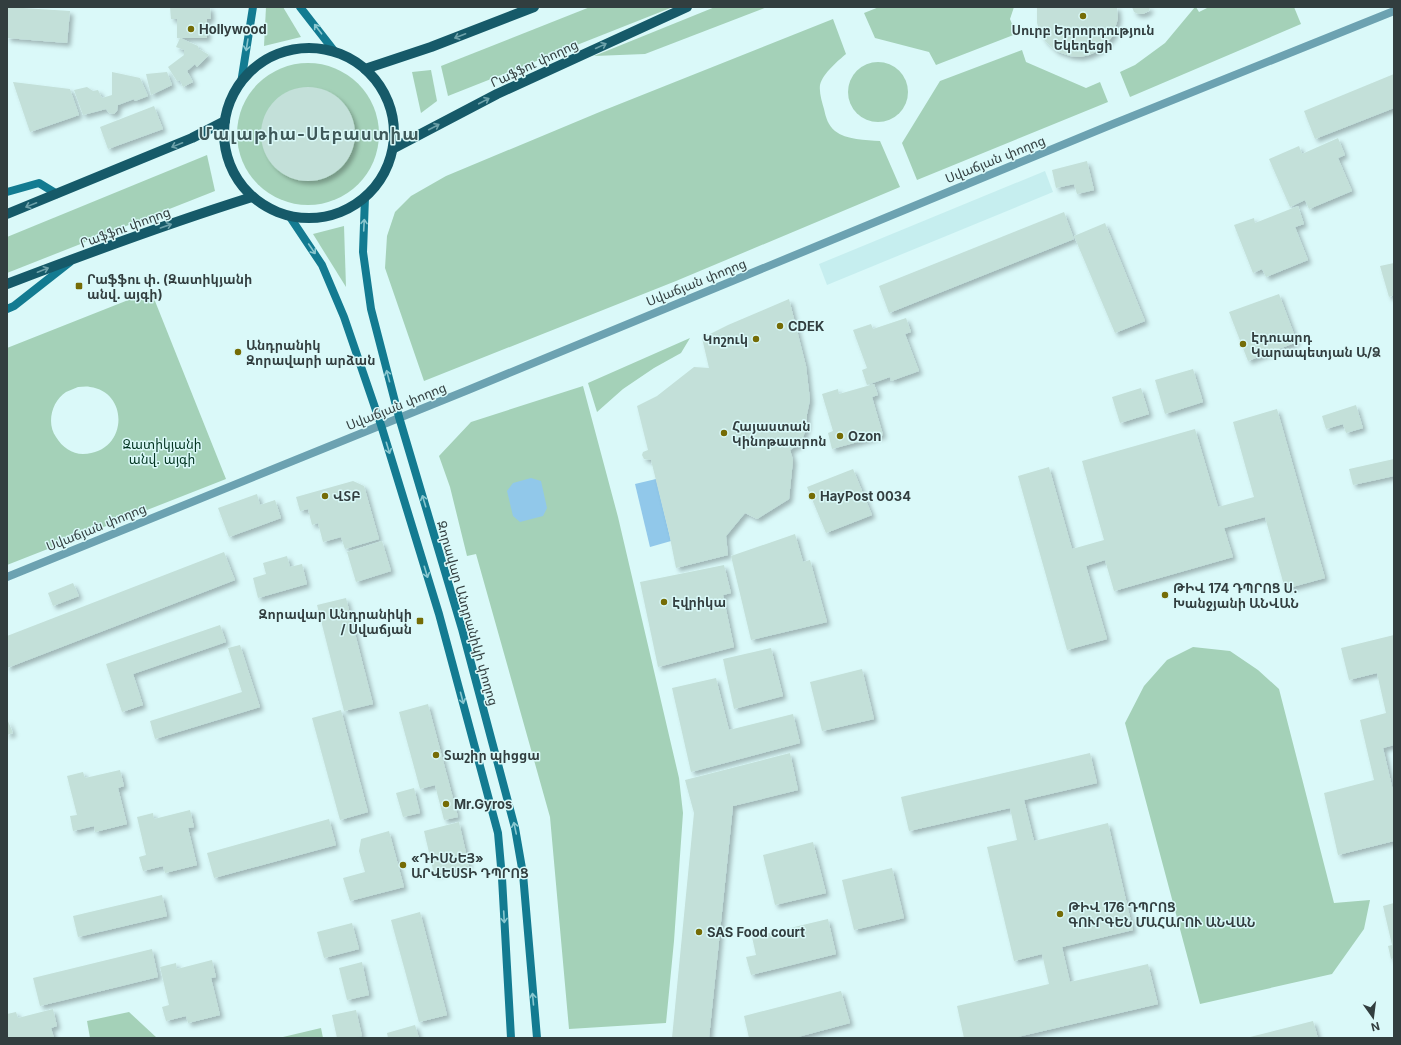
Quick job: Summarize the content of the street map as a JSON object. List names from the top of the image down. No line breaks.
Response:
{"streets":{"main road":["Րաֆֆու փողոց","Զորավար Անդրանիկի փողոց"],"street":["Սվաճյան փողոց"]},"crossings":[["Սվաճյան փողոց","Զորավար Անդրանիկի փողոց"]],"districts":["Մալաթիա-Սեբաստիա"],"parks":["Զատիկյանի անվ. այգի"],"places":{"other":["Սուրբ Երրորդություն Եկեղեցի","Hollywood","CDEK","Կոշուկ","Էդուարդ Կարապետյան Ա/Ձ","Անդրանիկ Զորավարի արձան","Հայաստան Կինոթատրոն","Ozon","ՎՏԲ","HayPost 0034","ԹԻՎ 174 ԴՊՐՈՑ Ս. Խանջյանի ԱՆՎԱՆ","Էվրիկա","Տաշիր պիցցա","Mr.Gyros","«ԴԻՍՆԵՅ» ԱՐՎԵՍՏԻ ԴՊՐՈՑ","ԹԻՎ 176 ԴՊՐՈՑ ԳՈՒՐԳԵՆ ՄԱՀԱՐՈՒ ԱՆՎԱՆ","SAS Food court"],"transit":["Րաֆֆու փ. (Զատիկյանի անվ. այգի)","Զորավար Անդրանիկի / Սվաճյան"]},"north":"bottom"}
